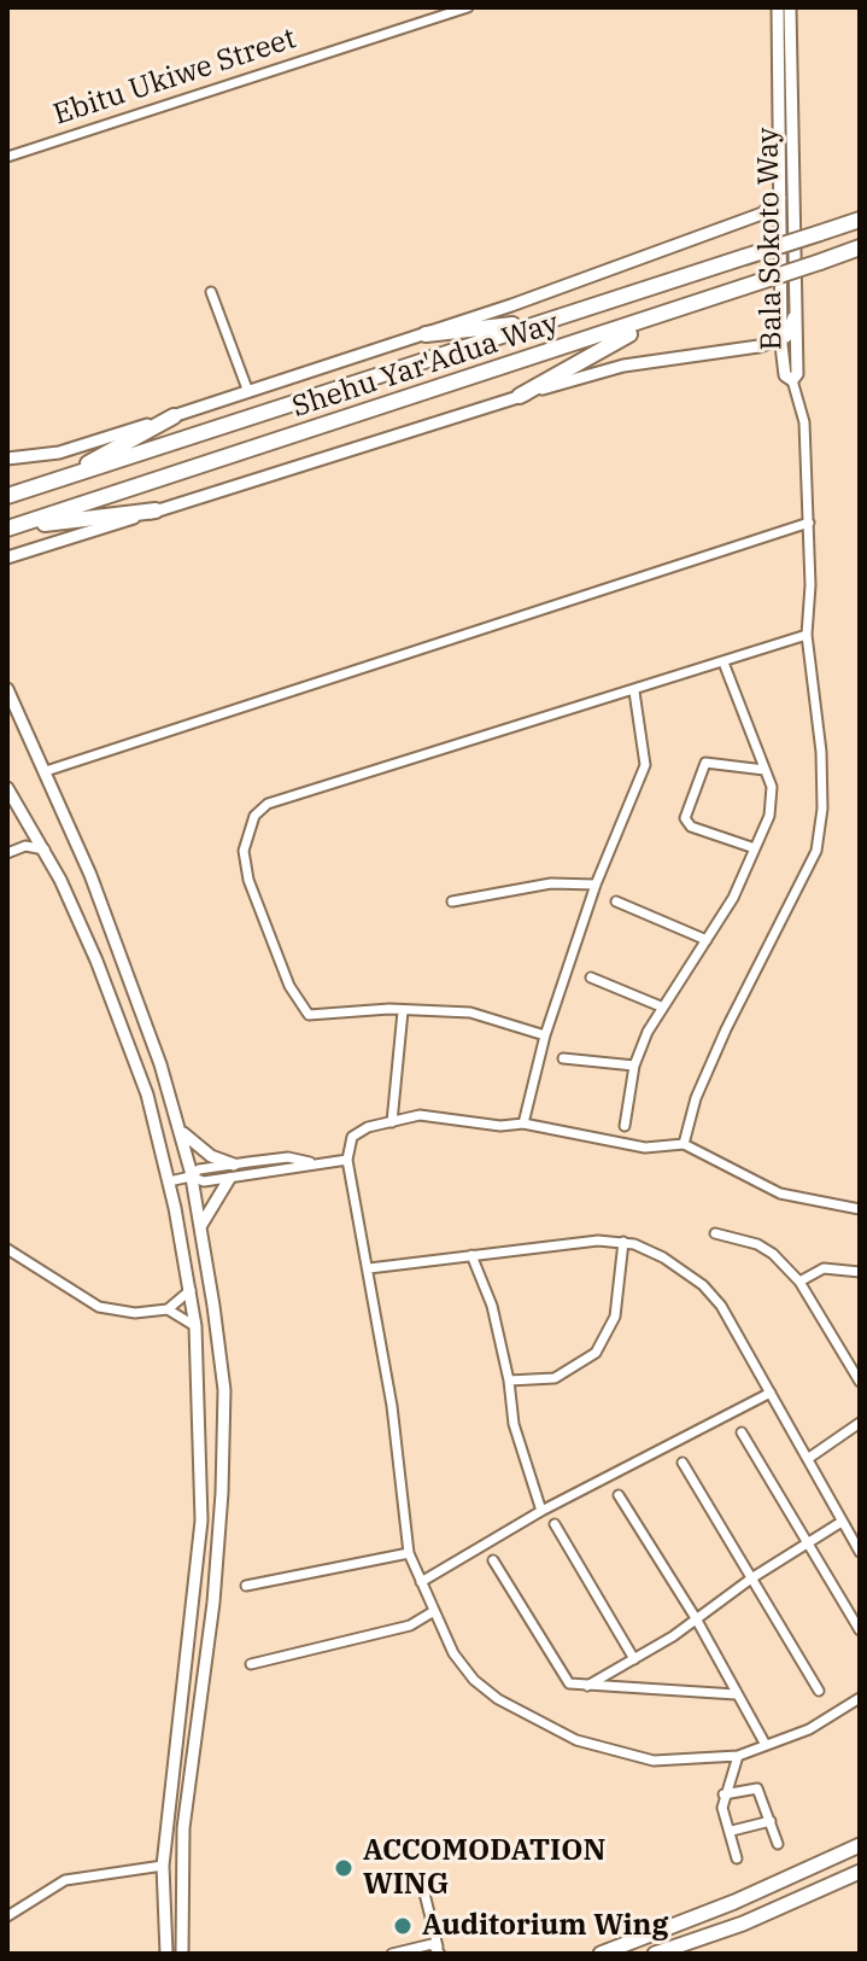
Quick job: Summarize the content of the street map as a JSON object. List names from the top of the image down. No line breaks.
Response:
{"streets":{"highway":["Shehu Yar'Adua Way"],"street":["Ebitu Ukiwe Street","Bala Sokoto Way"]},"places":["ACCOMODATION WING","Auditorium Wing"]}
